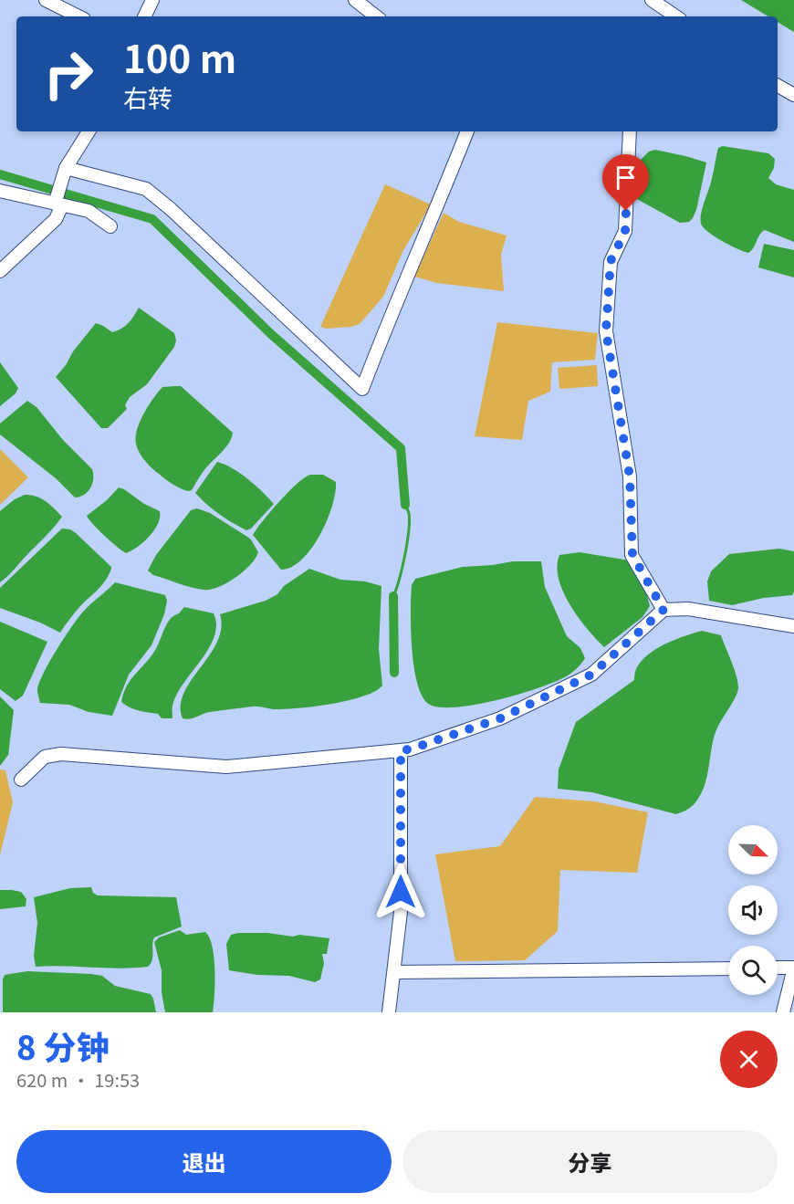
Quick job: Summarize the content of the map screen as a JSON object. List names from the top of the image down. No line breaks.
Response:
{"north":"bottom right","page":{"turn":["100 m","右转"],"heading":["8 分钟","620 m · 19:53"],"buttons":["退出","分享"]}}
